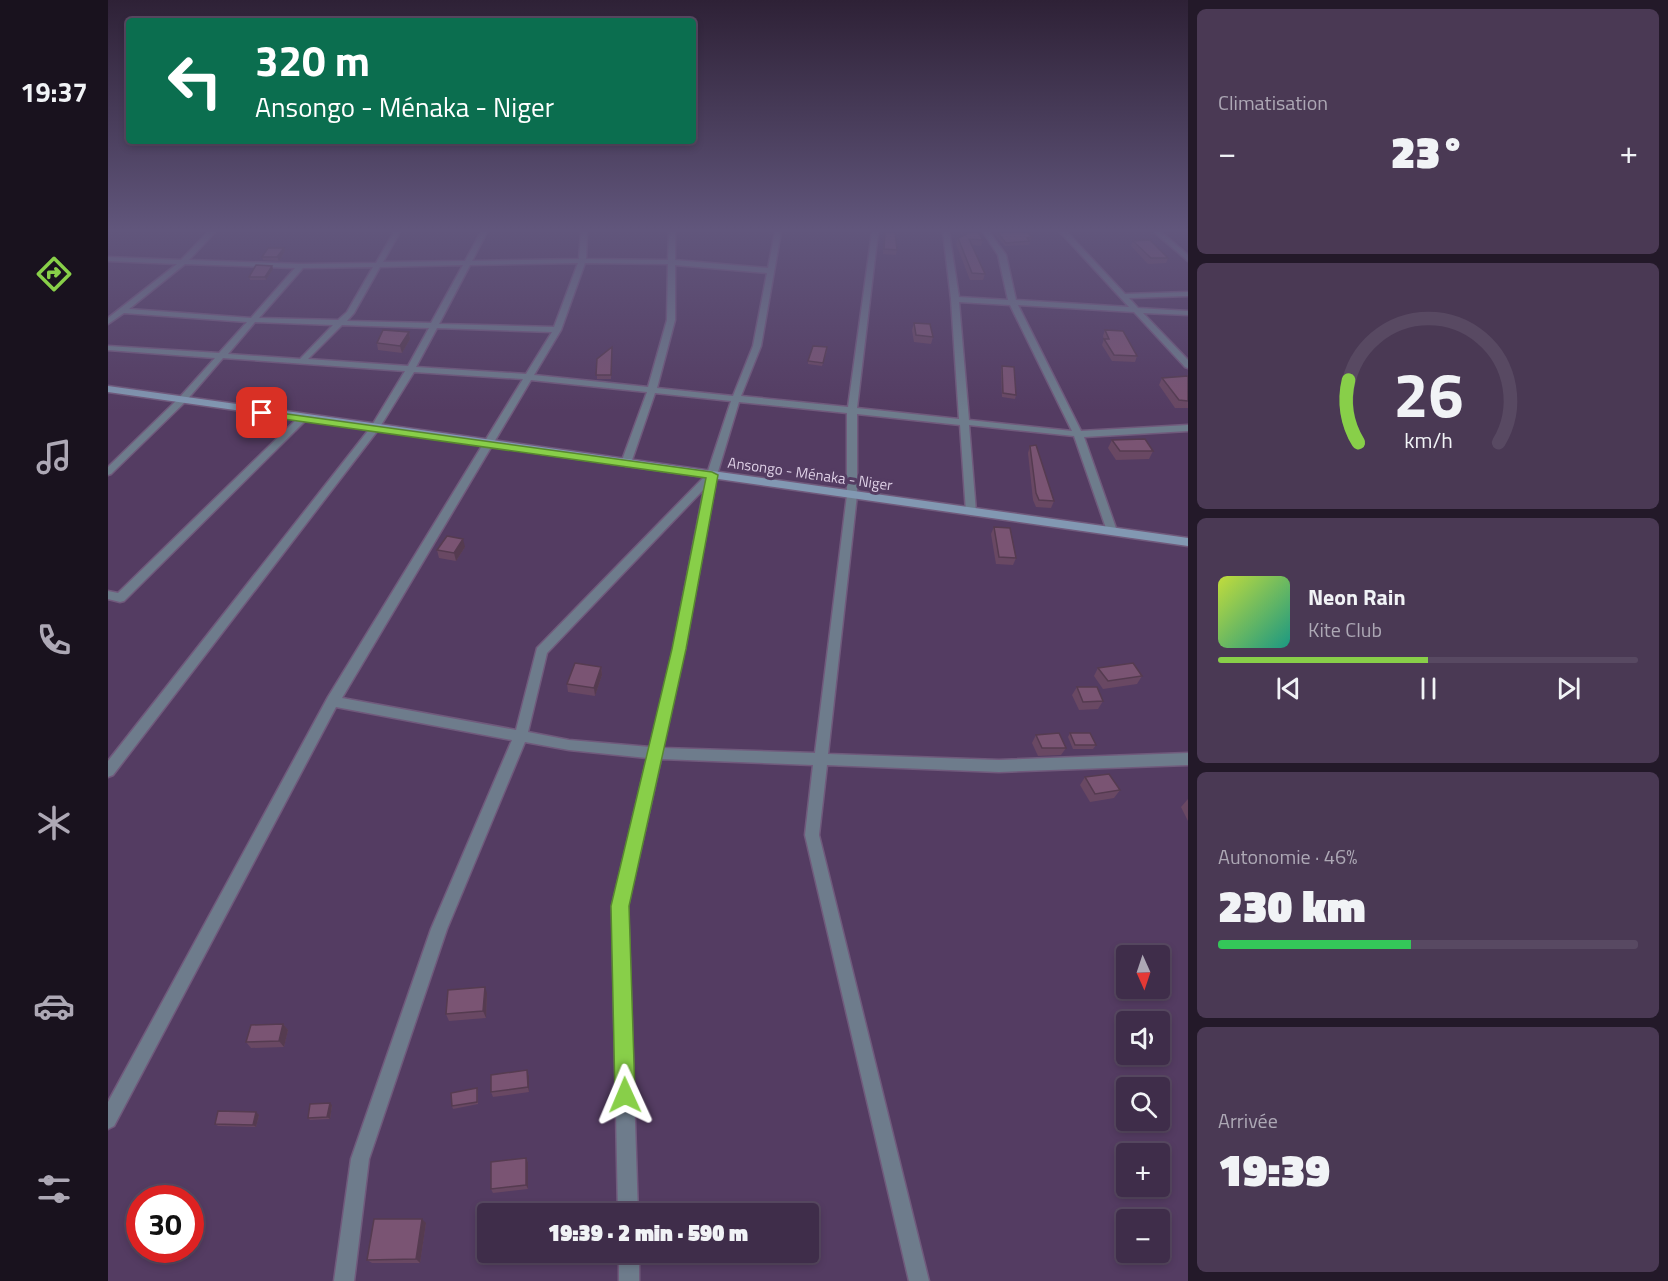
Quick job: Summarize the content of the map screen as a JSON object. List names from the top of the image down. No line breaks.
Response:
{"streets":{"main road":["Ansongo - Ménaka - Niger"]},"north":"bottom","page":{"tabs":"19:37","tile":["Climatisation",["Autonomie · 46%","230 km"],["Arrivée","19:39"]],"turn":["320 m","Ansongo - Ménaka - Niger"],"heat":["−","23°","+"],"song":["Neon Rain","Kite Club"],"map_buttons":["+","−"],"limit":"30","trip":"19:39 · 2 min · 590 m","gauge":["26","km/h"]}}
